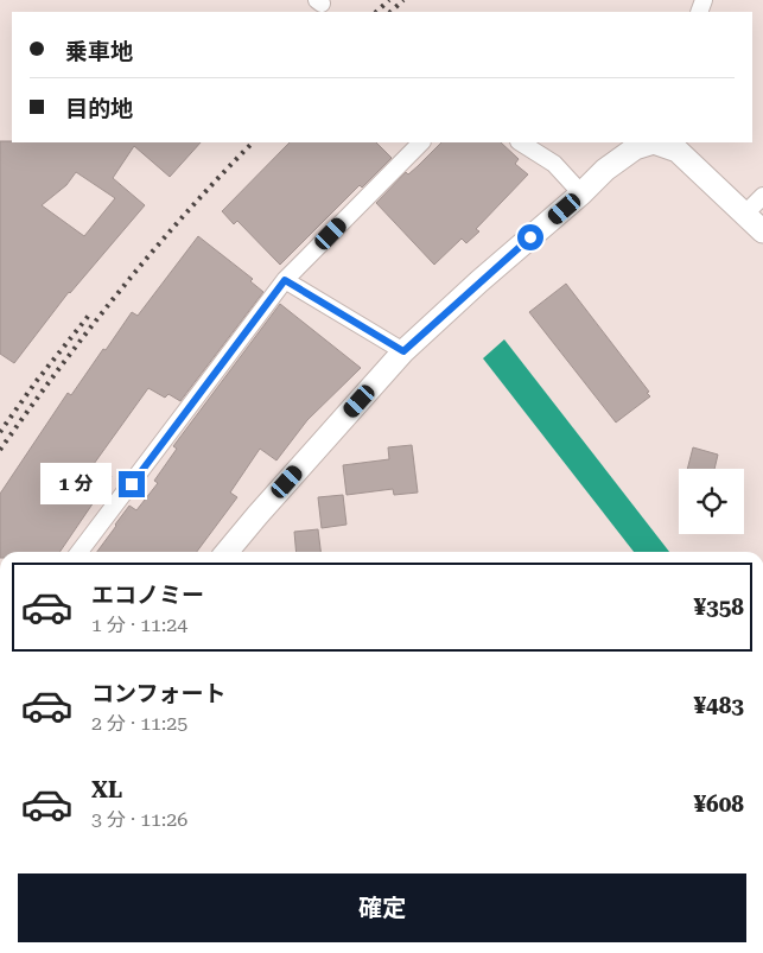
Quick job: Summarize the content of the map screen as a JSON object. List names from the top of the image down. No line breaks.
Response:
{"page":{"banner":["乗車地","目的地"],"bubble":"1 分","list":[{"name":"エコノミー","note":"1 分 · 11:24","value":"¥358"},{"name":"コンフォート","note":"2 分 · 11:25","value":"¥483"},{"name":"XL","note":"3 分 · 11:26","value":"¥608"}],"buttons":"確定"}}
